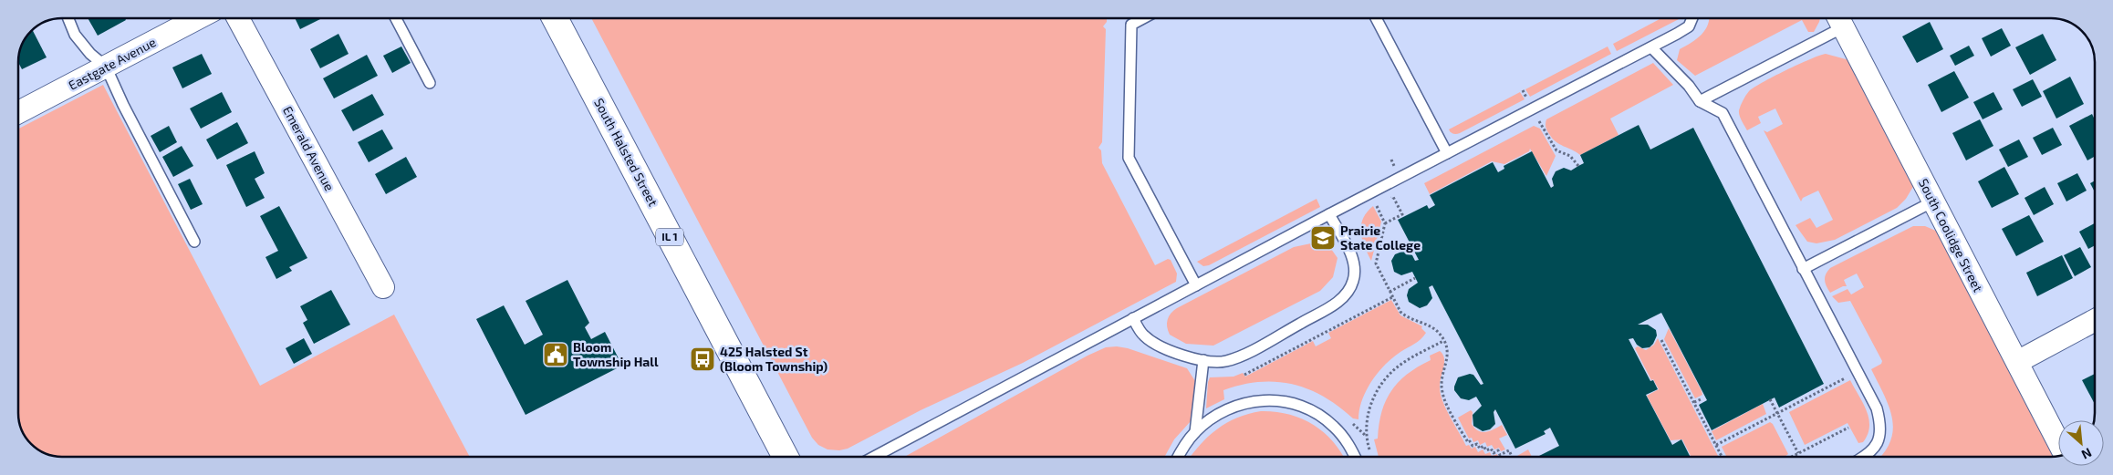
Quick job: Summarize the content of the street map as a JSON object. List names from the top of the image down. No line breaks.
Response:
{"streets":{"main road":["South Halsted Street","IL 1"],"street":["Eastgate Avenue","Emerald Avenue","South Coolidge Street"]},"places":{"school or university":["Prairie State College"],"public building":["Bloom Township Hall"],"bus stop":["425 Halsted St (Bloom Township)"]},"north":"bottom right"}
